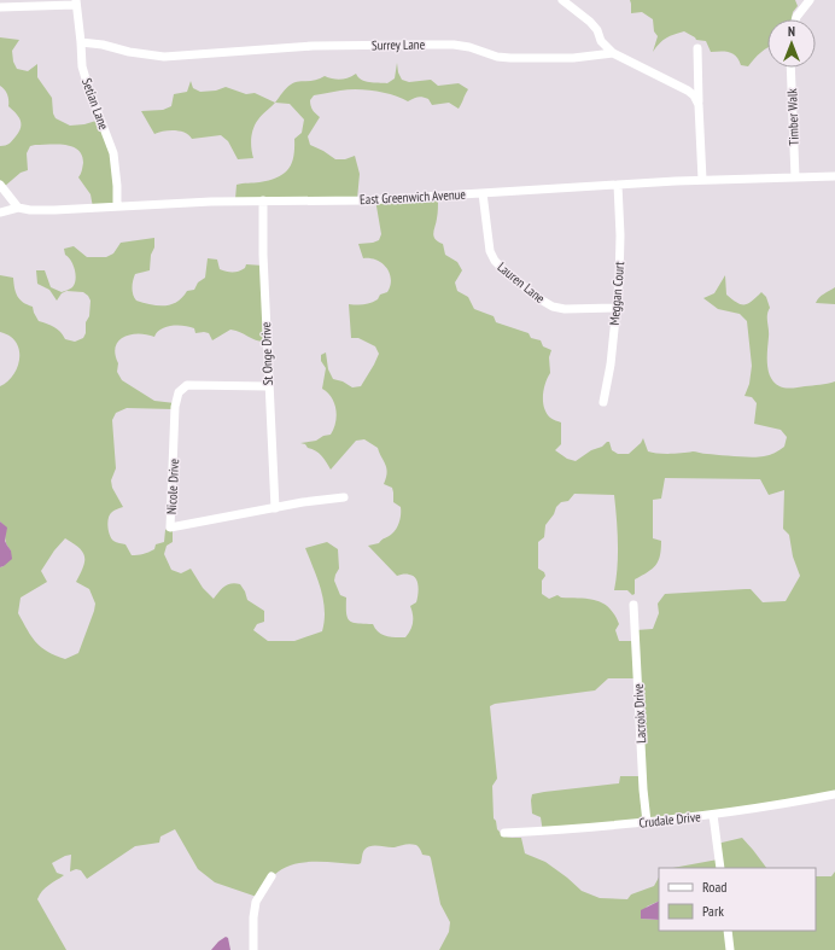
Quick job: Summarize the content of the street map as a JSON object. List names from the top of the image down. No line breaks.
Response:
{"streets":{"street":["Surrey Lane","Setian Lane","Timber Walk","East Greenwich Avenue","Lauren Lane","Meggan Court","St Onge Drive","Nicole Drive","Lacroix Drive","Crudale Drive"]},"crossings":[["Surrey Lane","Setian Lane"],["Setian Lane","East Greenwich Avenue"],["Timber Walk","East Greenwich Avenue"],["East Greenwich Avenue","Lauren Lane"],["East Greenwich Avenue","Meggan Court"],["East Greenwich Avenue","St Onge Drive"],["Lauren Lane","Meggan Court"],["St Onge Drive","Nicole Drive"],["Lacroix Drive","Crudale Drive"]],"legend":["Road","Park"],"north":"top"}
